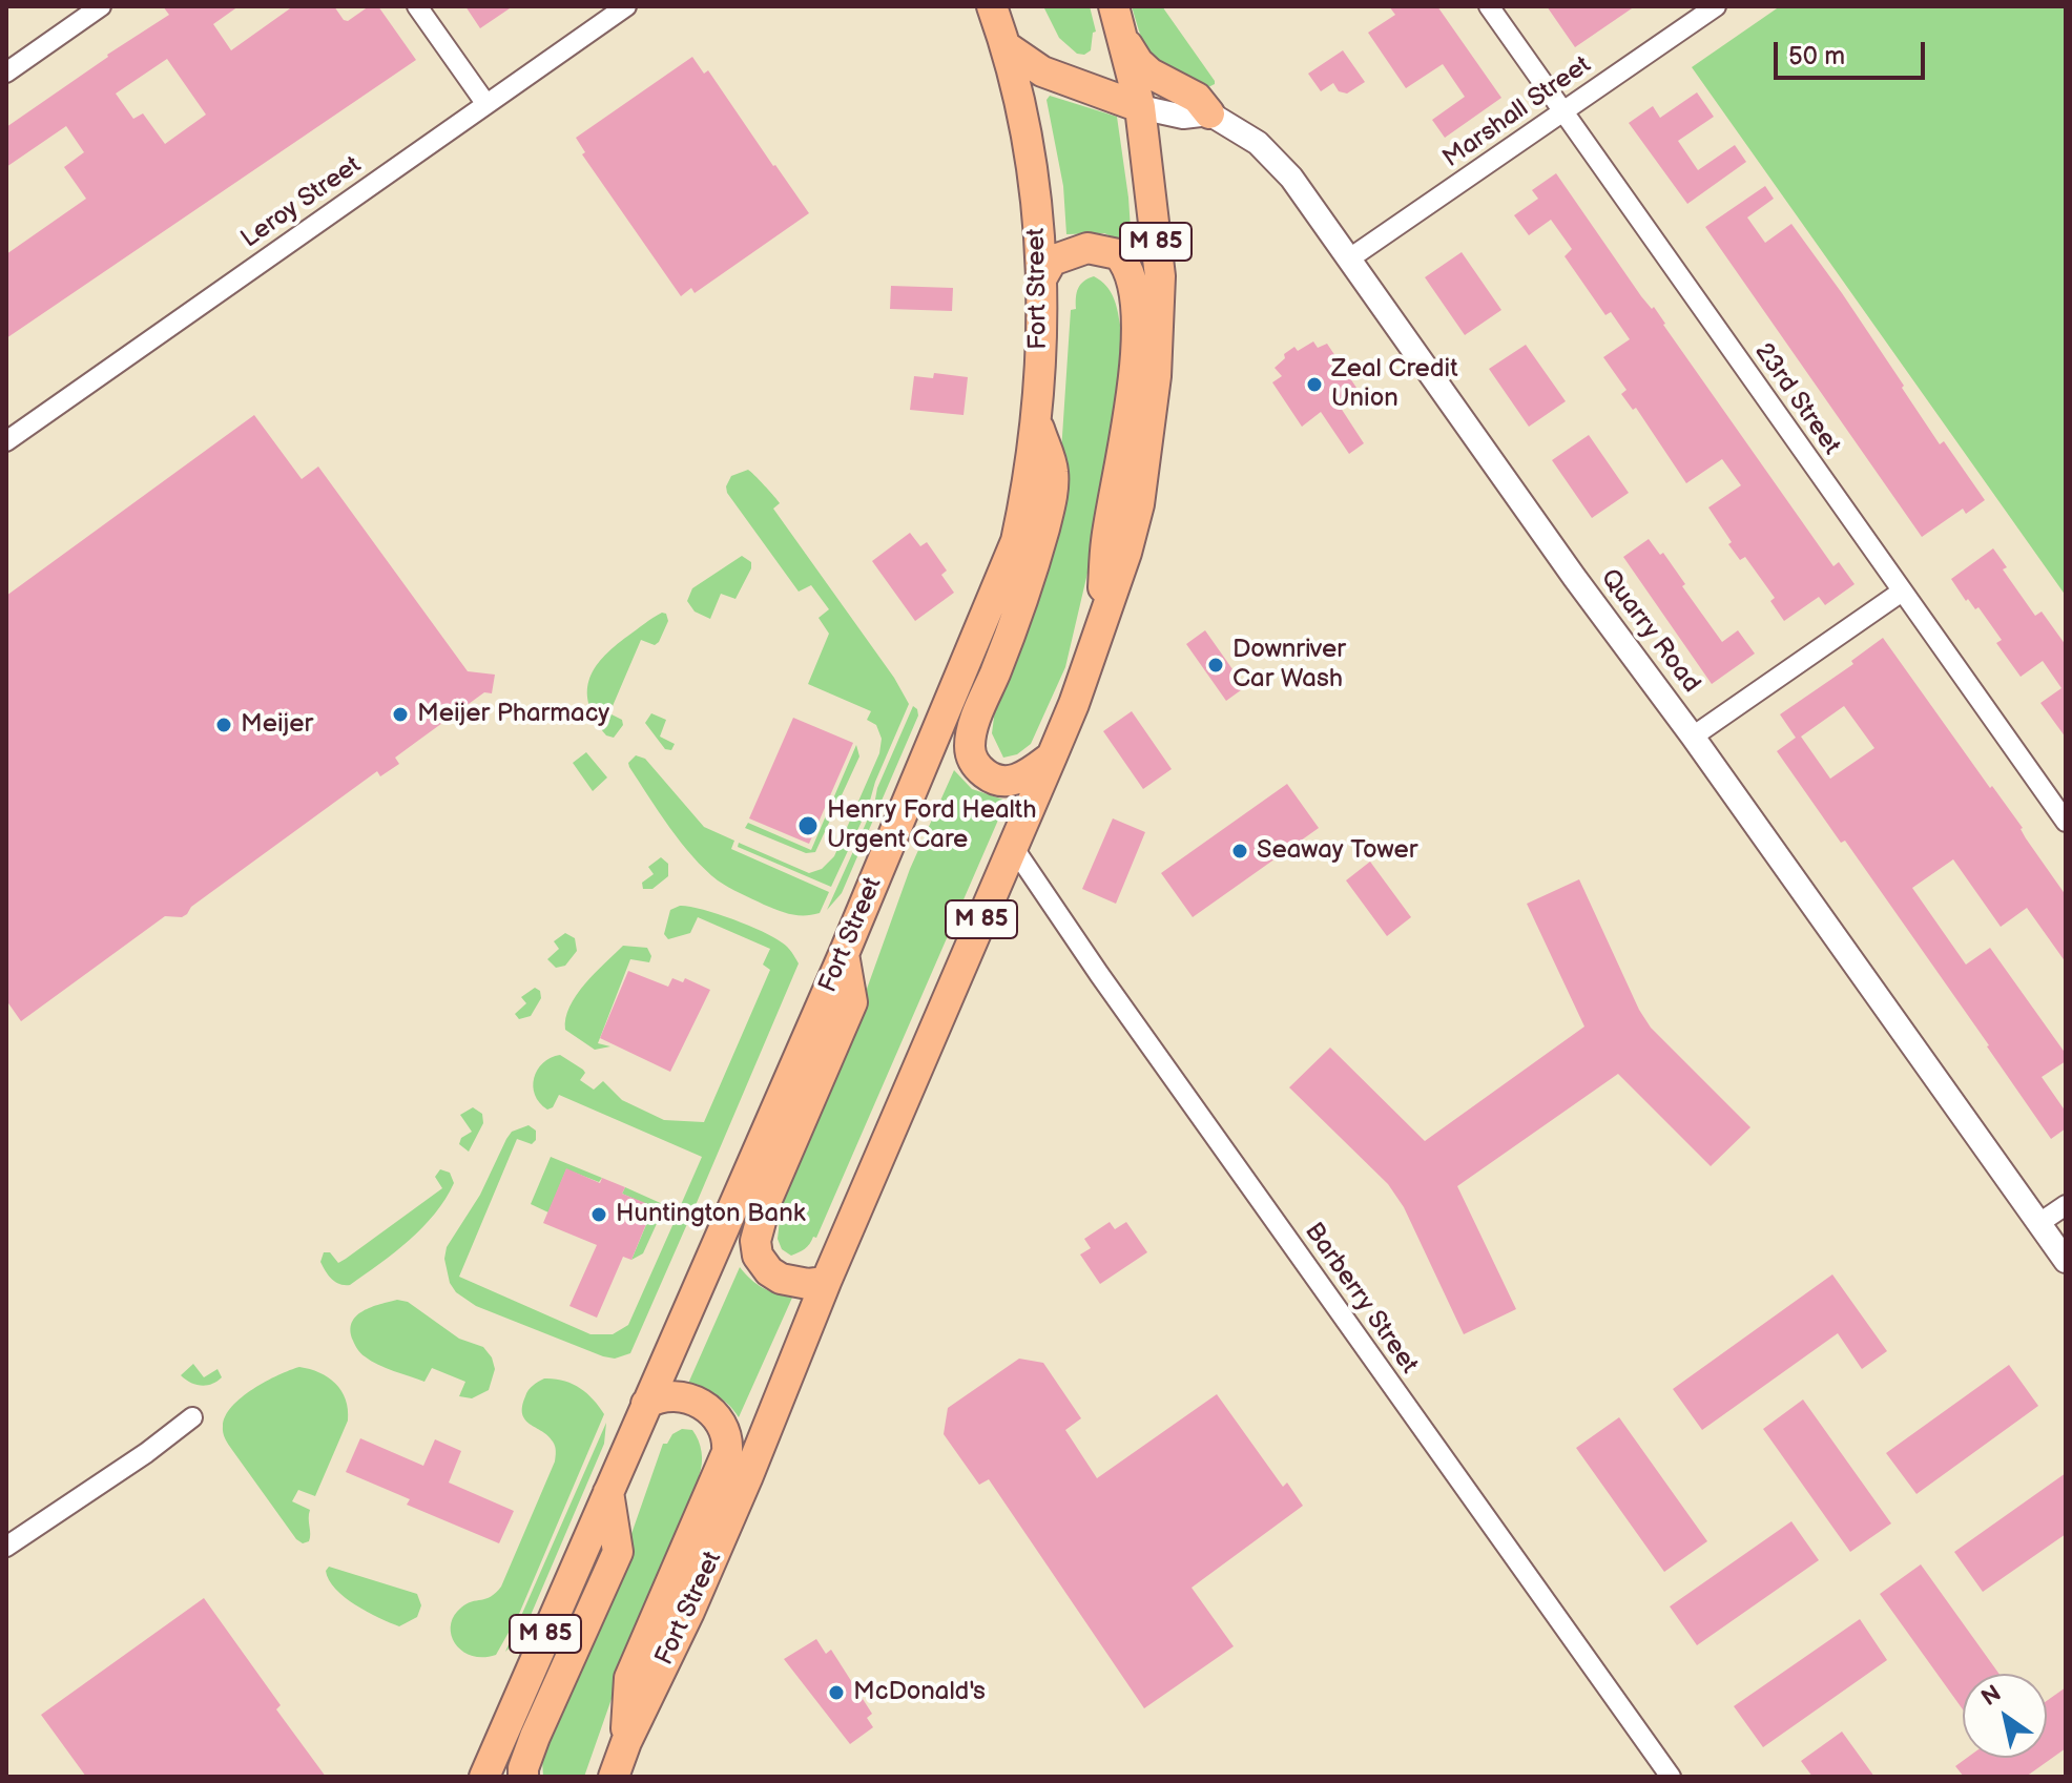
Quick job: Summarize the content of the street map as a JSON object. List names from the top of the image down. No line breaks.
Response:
{"streets":{"main road":["M 85","Fort Street"],"street":["Marshall Street","Leroy Street","23rd Street","Quarry Road","Barberry Street"]},"crossings":[["Marshall Street","23rd Street"],["Marshall Street","Quarry Road"],["Fort Street","Barberry Street"]],"places":["Zeal Credit Union","Downriver Car Wash","Meijer Pharmacy","Meijer","Henry Ford Health Urgent Care","Seaway Tower","Huntington Bank","McDonald's"],"scale_bar":"50 m","north":"top left"}
